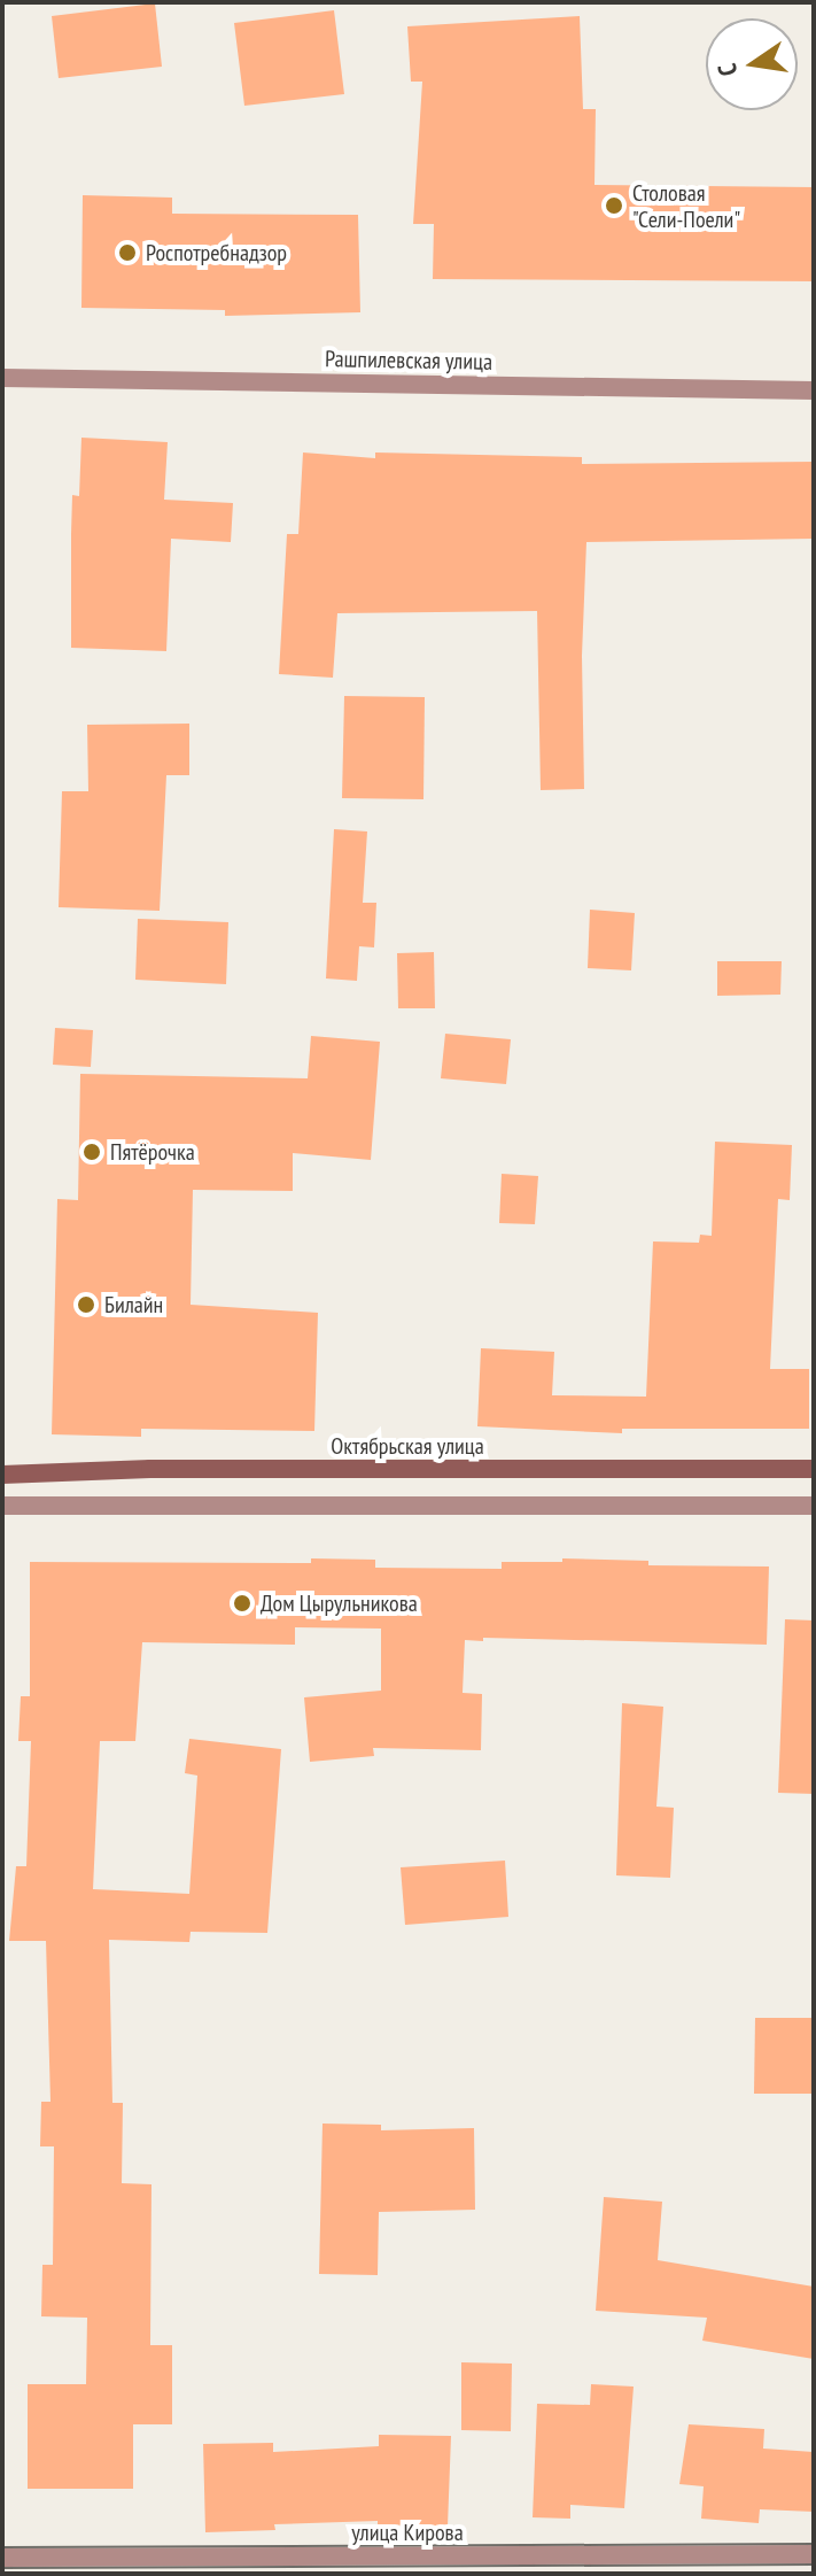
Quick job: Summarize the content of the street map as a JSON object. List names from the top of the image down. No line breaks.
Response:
{"streets":{"main road":["Октябрьская улица"],"street":["Рашпилевская улица","улица Кирова"]},"places":["Столовая \"Сели-Поели\"","Роспотребнадзор","Пятёрочка","Билайн","Дом Цырульникова"],"north":"left"}
